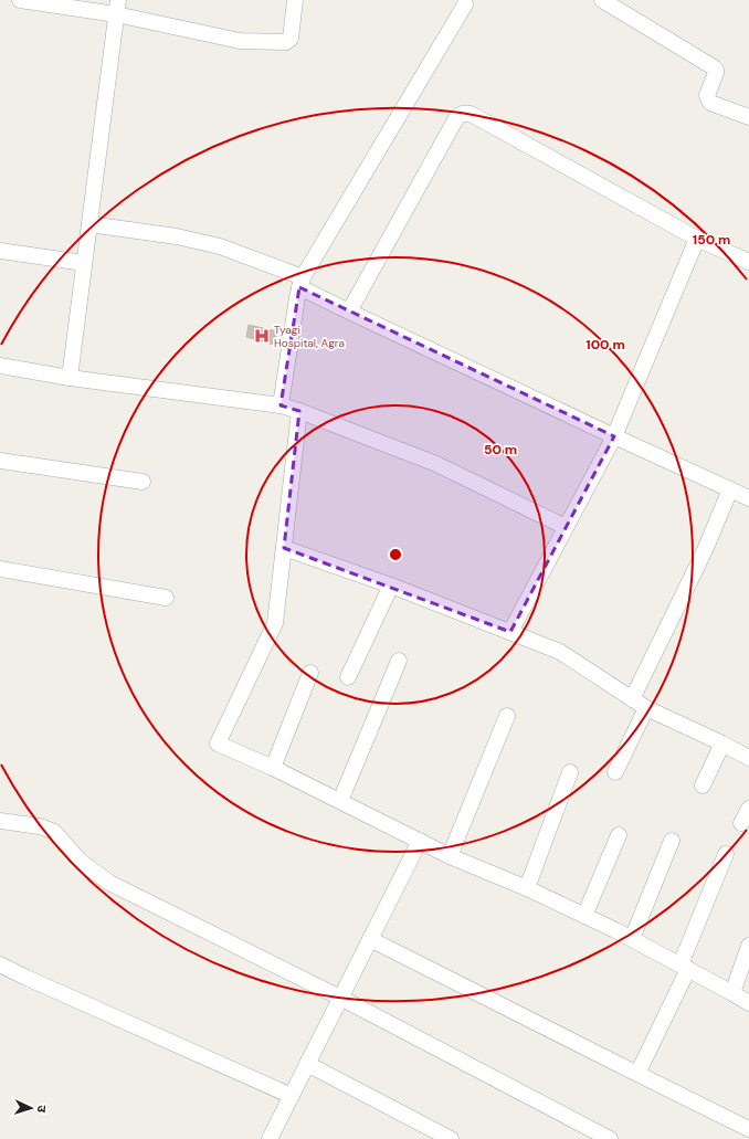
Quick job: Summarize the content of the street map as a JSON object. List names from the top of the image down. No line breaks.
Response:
{"places":{"hospital":["Tyagi Hospital, Agra"]},"north":"right","rings":["150 m","100 m","50 m"]}
